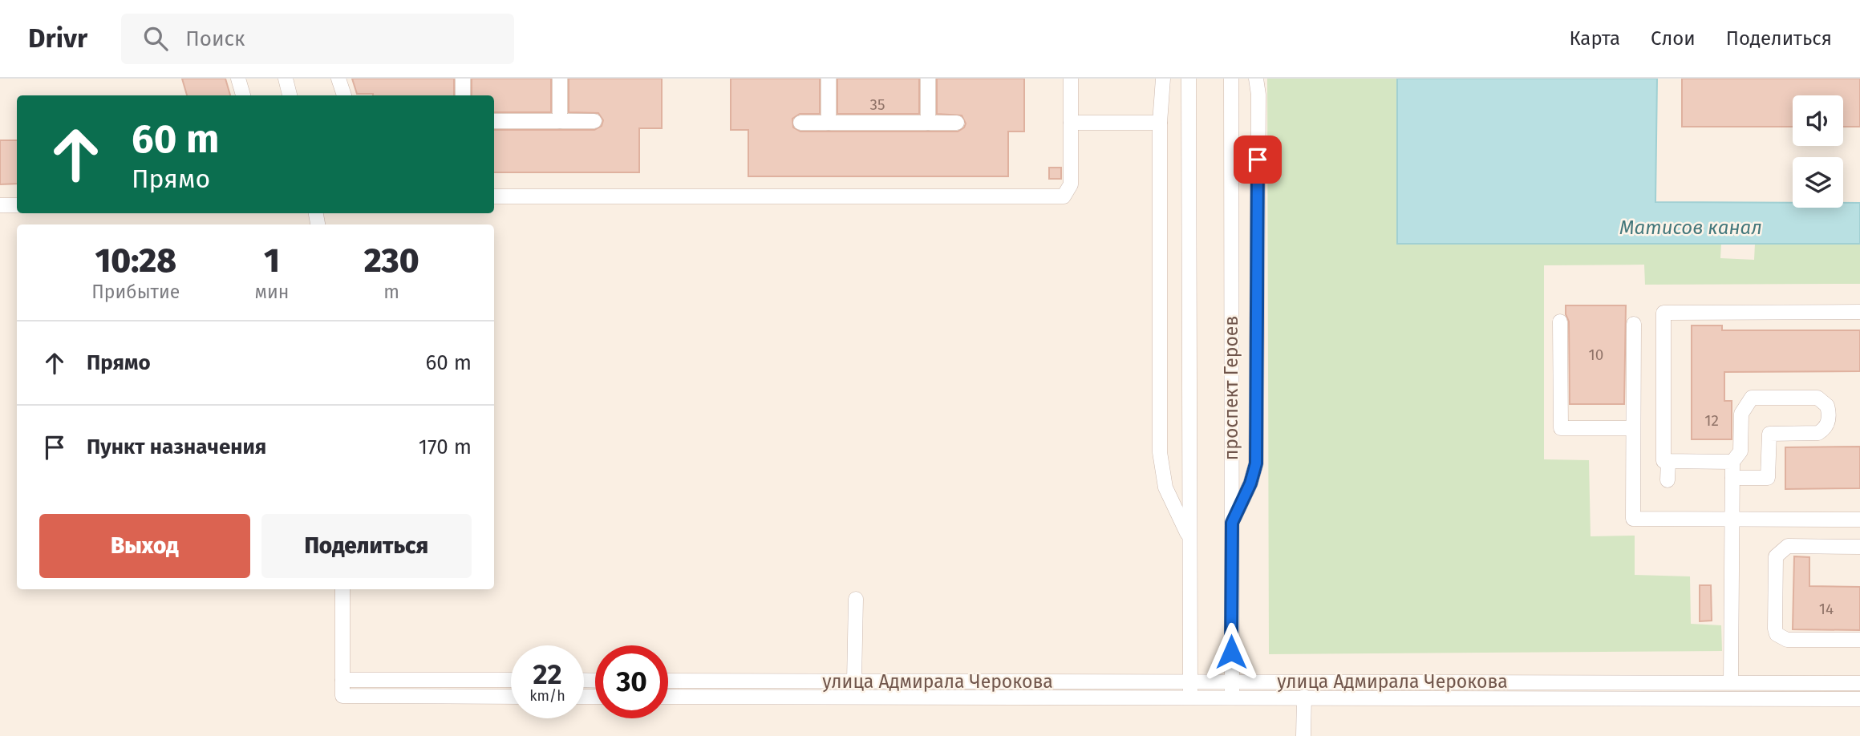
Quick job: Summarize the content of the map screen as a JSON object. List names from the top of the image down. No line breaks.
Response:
{"streets":{"street":["проспект Героев","улица Адмирала Черокова"]},"crossings":[["проспект Героев","улица Адмирала Черокова"]],"water":["Матисов канал"],"house_numbers":["35","10","12","14"],"page":{"header":"Drivr","search":"Поиск","nav":["Карта","Слои","Поделиться"],"turn":["60 m","Прямо"],"eta":["10:28","Прибытие","1","мин","230","m"],"list":[{"name":"Прямо","value":"60 m"},{"name":"Пункт назначения","value":"170 m"}],"buttons":["Выход","Поделиться"],"speed":"22 km/h","limit":"30"}}
